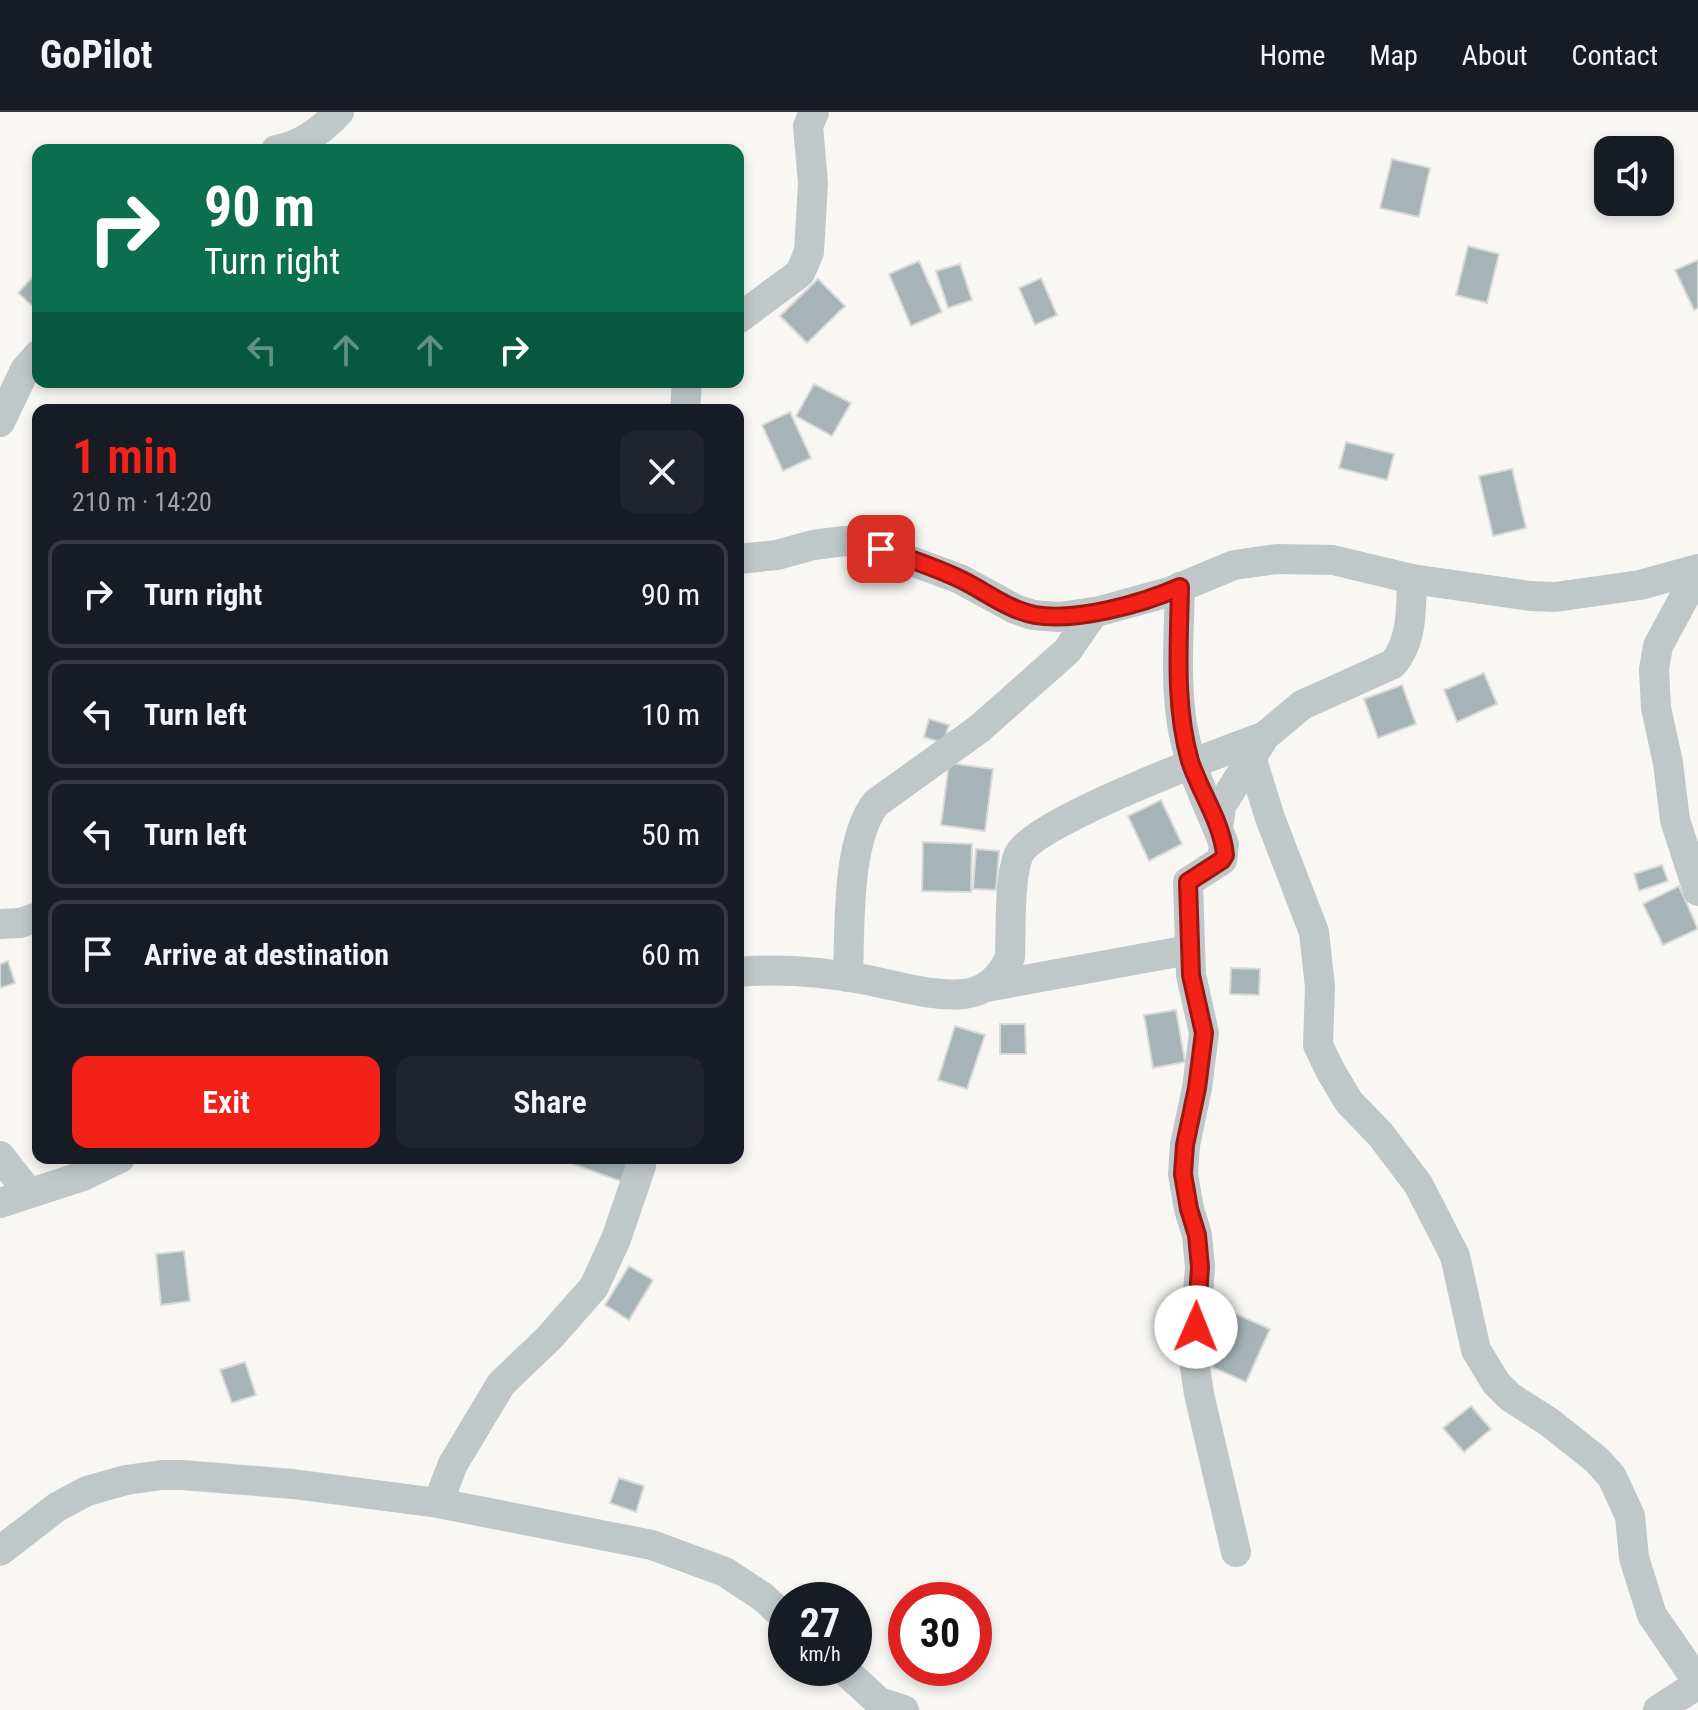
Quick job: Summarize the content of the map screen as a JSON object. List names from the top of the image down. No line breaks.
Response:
{"page":{"header":"GoPilot","nav":["Home","Map","About","Contact"],"turn":["90 m","Turn right"],"heading":["1 min","210 m · 14:20"],"list":[{"name":"Turn right","value":"90 m"},{"name":"Turn left","value":"10 m"},{"name":"Turn left","value":"50 m"},{"name":"Arrive at destination","value":"60 m"}],"buttons":["Exit","Share"],"speed":"27 km/h","limit":"30"}}
